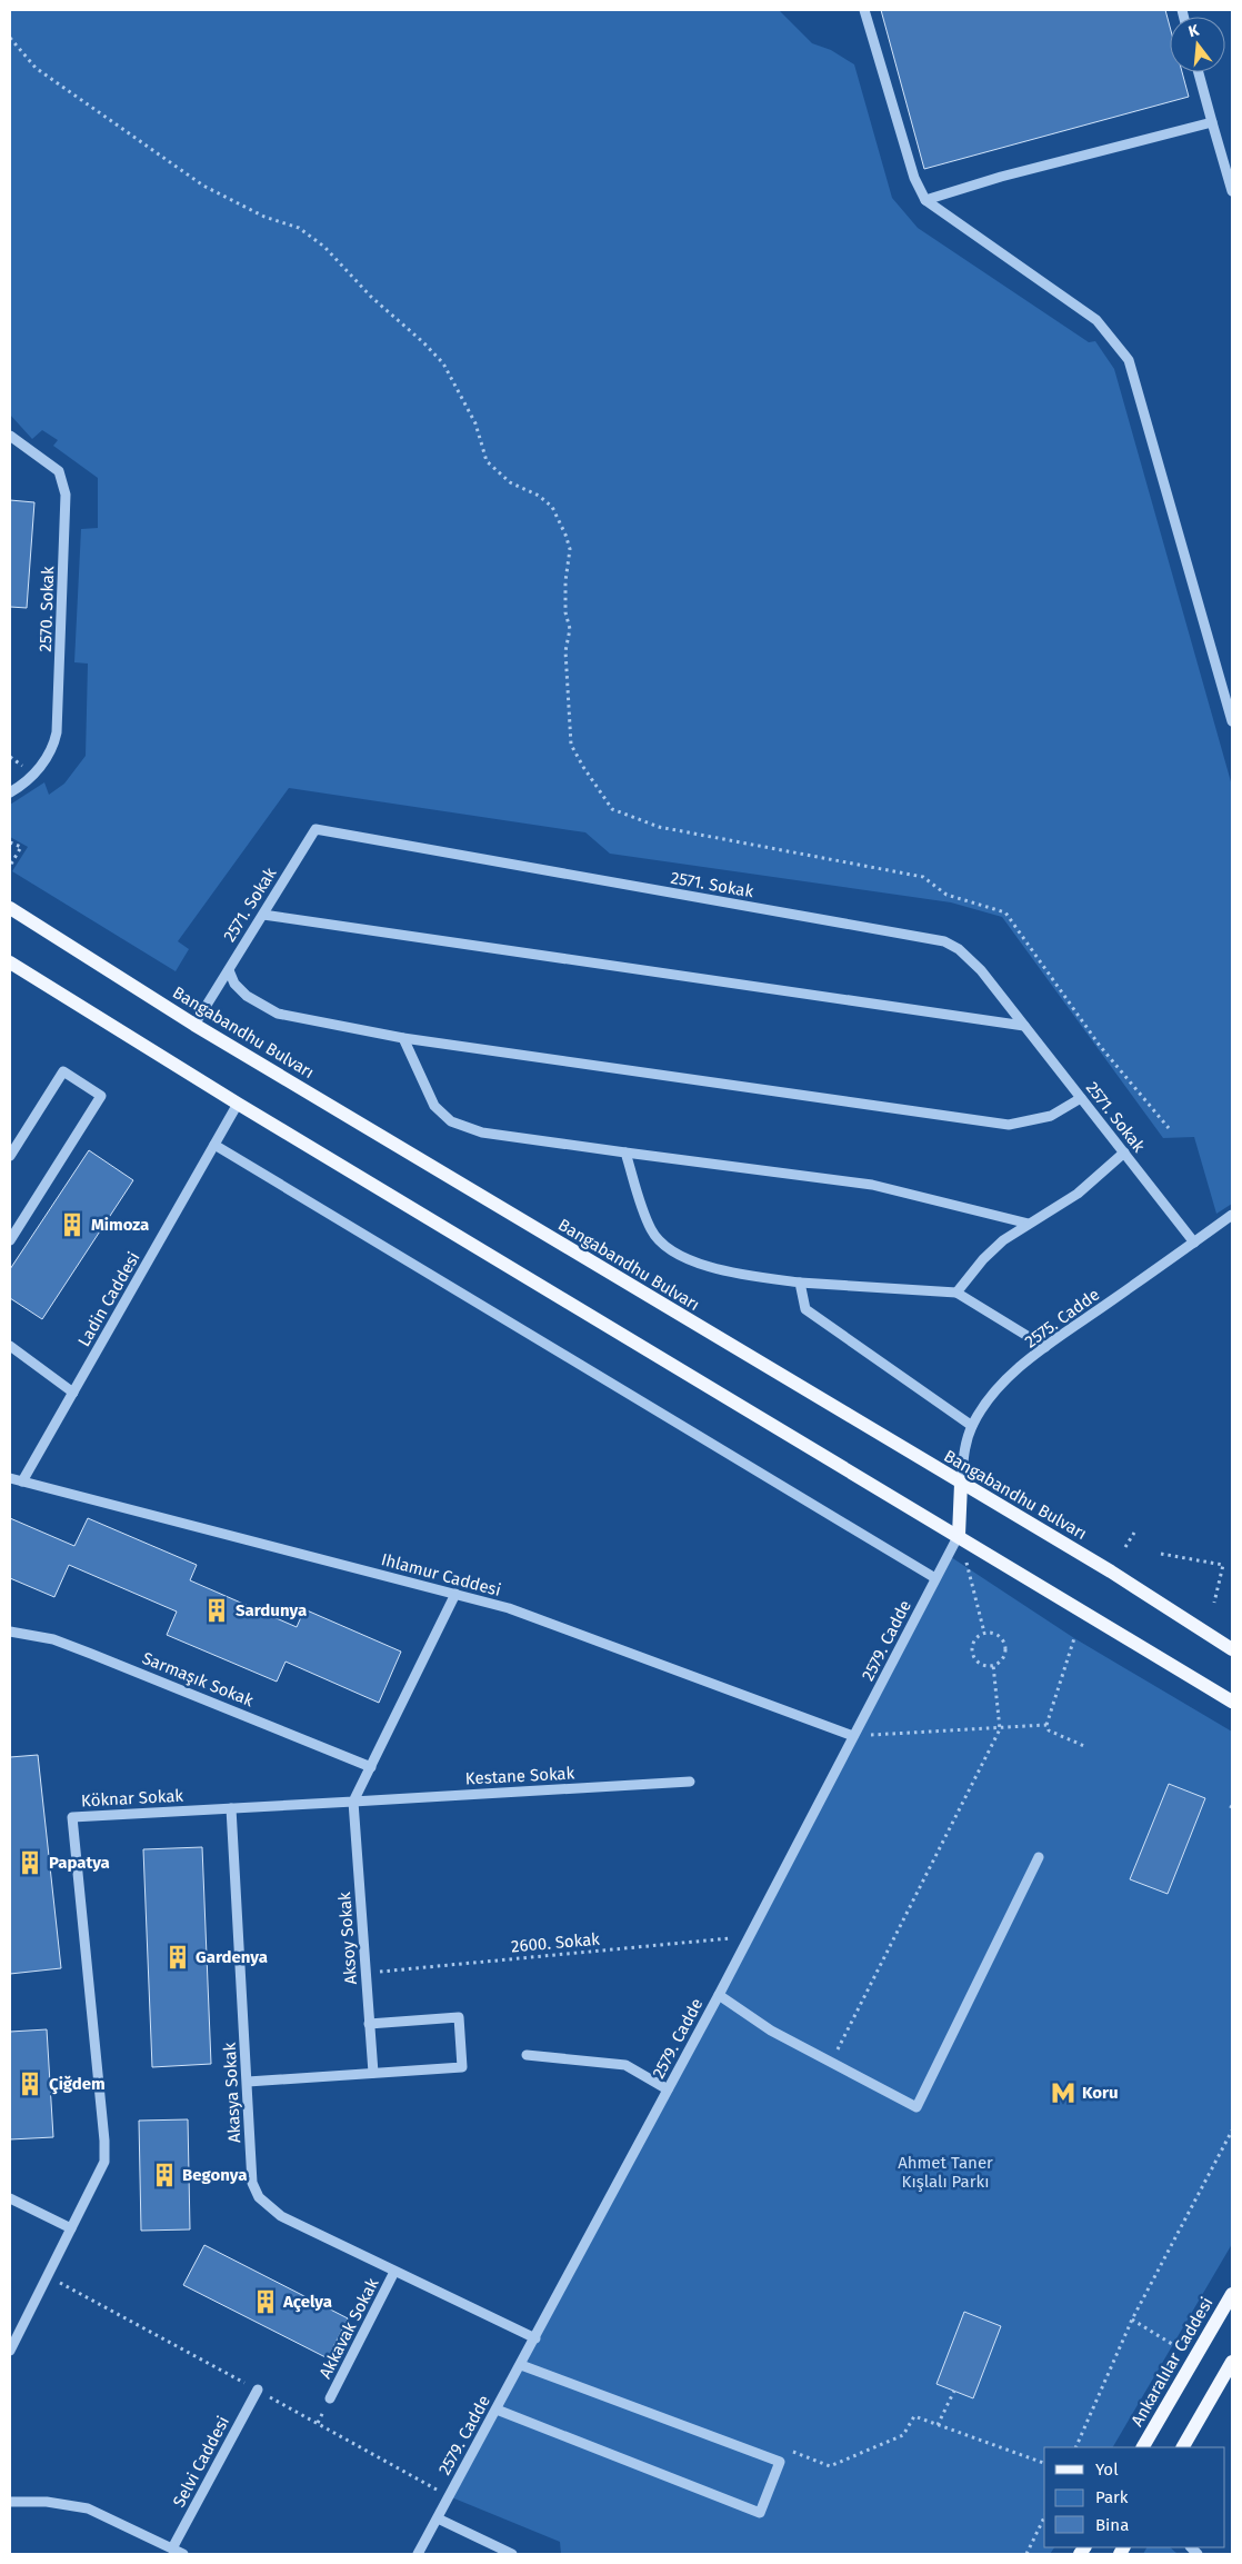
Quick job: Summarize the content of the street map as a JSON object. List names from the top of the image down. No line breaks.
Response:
{"streets":{"main road":["Bangabandhu Bulvarı","Ankaralılar Caddesi"],"street":["2570. Sokak","2571. Sokak","Ladin Caddesi","2575. Cadde","Ihlamur Caddesi","2579. Cadde","Sarmaşık Sokak","Kestane Sokak","Köknar Sokak","Aksoy Sokak","Akasya Sokak","Akkavak Sokak","Selvi Caddesi"],"path":["2600. Sokak"]},"crossings":[["2571. Sokak","Bangabandhu Bulvarı"],["2571. Sokak","2575. Cadde"],["Bangabandhu Bulvarı","2575. Cadde"],["Ladin Caddesi","Ihlamur Caddesi"],["Ihlamur Caddesi","2579. Cadde"],["2579. Cadde","2600. Sokak"],["2579. Cadde","Akasya Sokak"],["Kestane Sokak","Köknar Sokak"],["Kestane Sokak","Aksoy Sokak"],["Köknar Sokak","Aksoy Sokak"],["Köknar Sokak","Akasya Sokak"],["Aksoy Sokak","2600. Sokak"],["Akasya Sokak","Akkavak Sokak"]],"parks":["Ahmet Taner Kışlalı Parkı"],"places":{"building":["Mimoza","Sardunya","Papatya","Gardenya","Çiğdem","Begonya","Açelya"],"metro station":["Koru"]},"legend":["Yol","Park","Bina"],"north":"top"}
